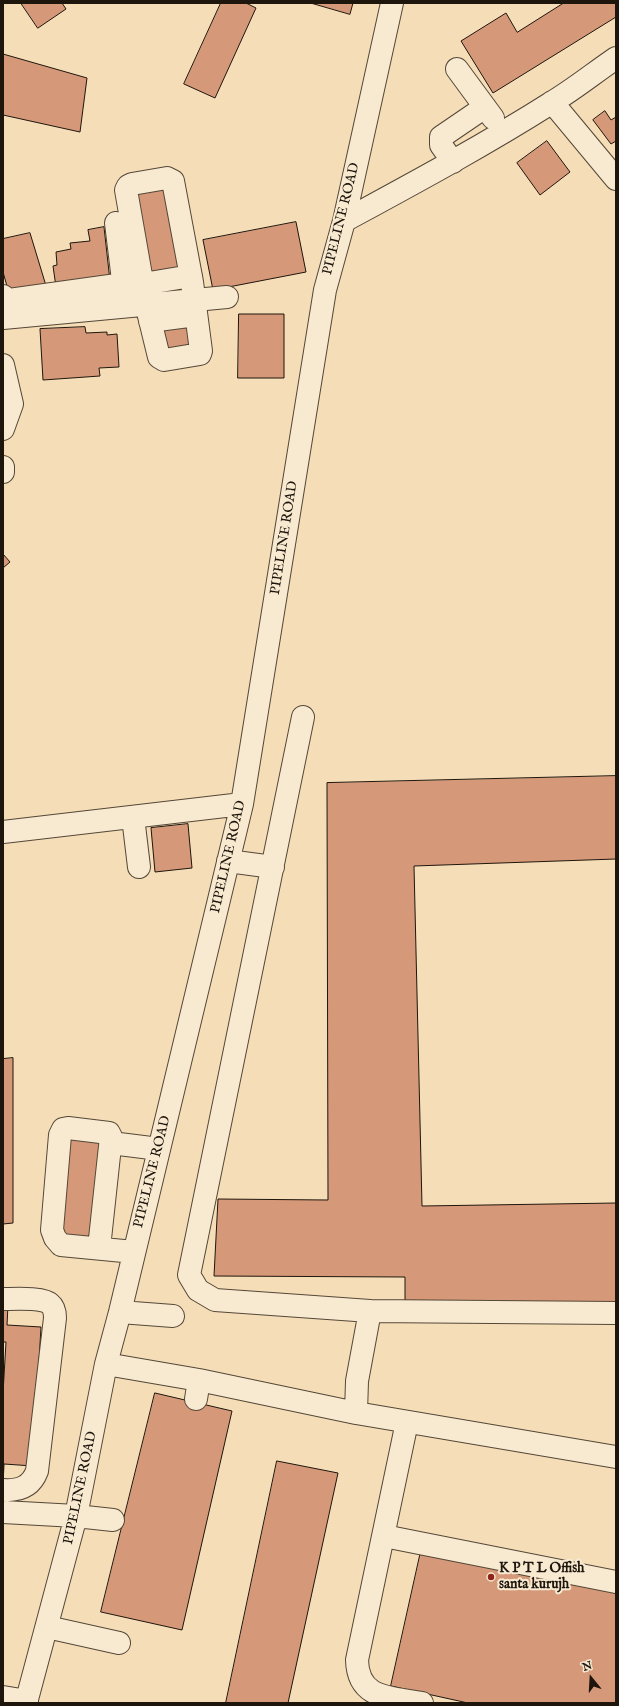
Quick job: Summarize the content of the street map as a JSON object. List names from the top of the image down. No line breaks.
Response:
{"streets":{"street":["PIPELINE ROAD"]},"places":["K P T L Offish santa kurujh"],"north":"top"}
